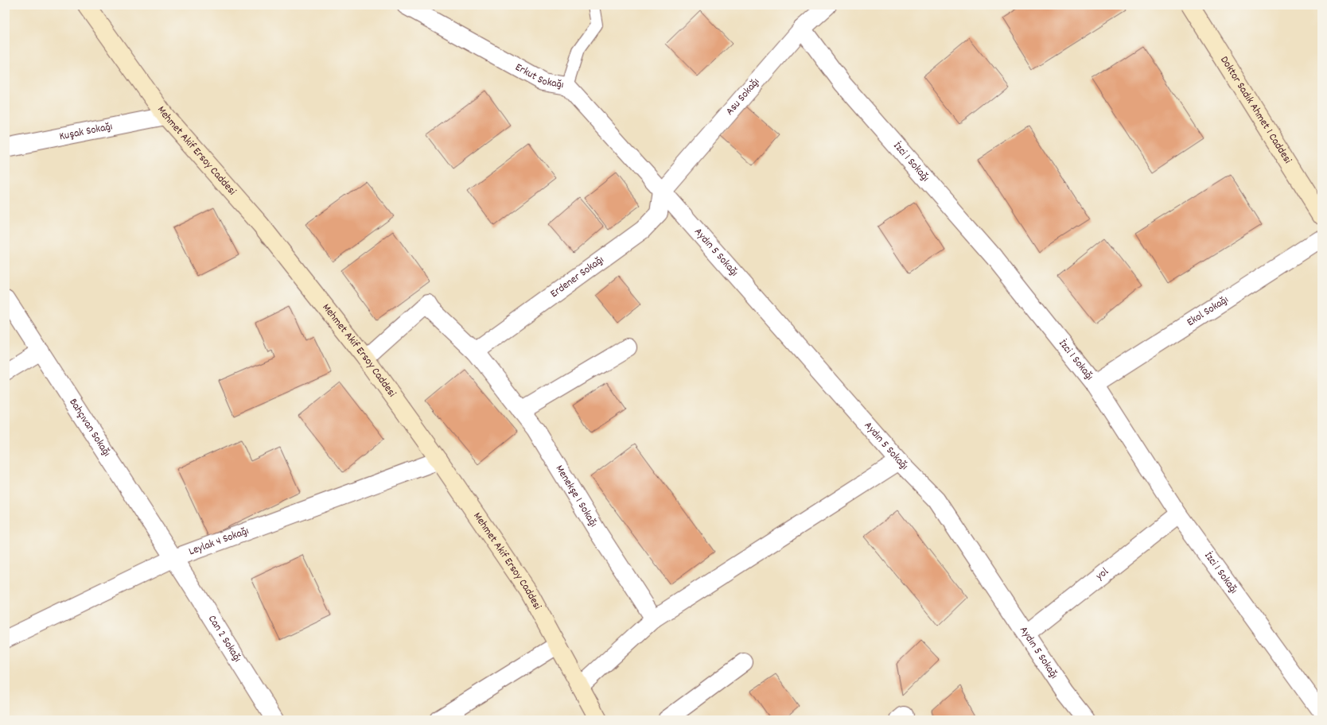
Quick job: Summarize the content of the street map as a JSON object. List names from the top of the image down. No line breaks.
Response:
{"streets":{"street":["Erkut Sokağı","Asu Sokağı","Doktor Sadık Ahmet 1 Caddesi","Kuşak Sokağı","Mehmet Akif Ersoy Caddesi","İzci 1 Sokağı","Aydın 5 Sokağı","Erdener Sokağı","Ekol Sokağı","Bahçıvan Sokağı","Menekşe 1 Sokağı","Leylak 4 Sokağı","yol","Can 2 Sokağı"]},"crossings":[["Erkut Sokağı","Asu Sokağı"],["Erkut Sokağı","Aydın 5 Sokağı"],["Erkut Sokağı","Erdener Sokağı"],["Asu Sokağı","İzci 1 Sokağı"],["Asu Sokağı","Aydın 5 Sokağı"],["Asu Sokağı","Erdener Sokağı"],["Kuşak Sokağı","Mehmet Akif Ersoy Caddesi"],["Mehmet Akif Ersoy Caddesi","Menekşe 1 Sokağı"],["Mehmet Akif Ersoy Caddesi","Leylak 4 Sokağı"],["İzci 1 Sokağı","Ekol Sokağı"],["İzci 1 Sokağı","yol"],["Aydın 5 Sokağı","Erdener Sokağı"],["Aydın 5 Sokağı","yol"],["Erdener Sokağı","Menekşe 1 Sokağı"],["Bahçıvan Sokağı","Leylak 4 Sokağı"],["Bahçıvan Sokağı","Can 2 Sokağı"],["Leylak 4 Sokağı","Can 2 Sokağı"]]}
